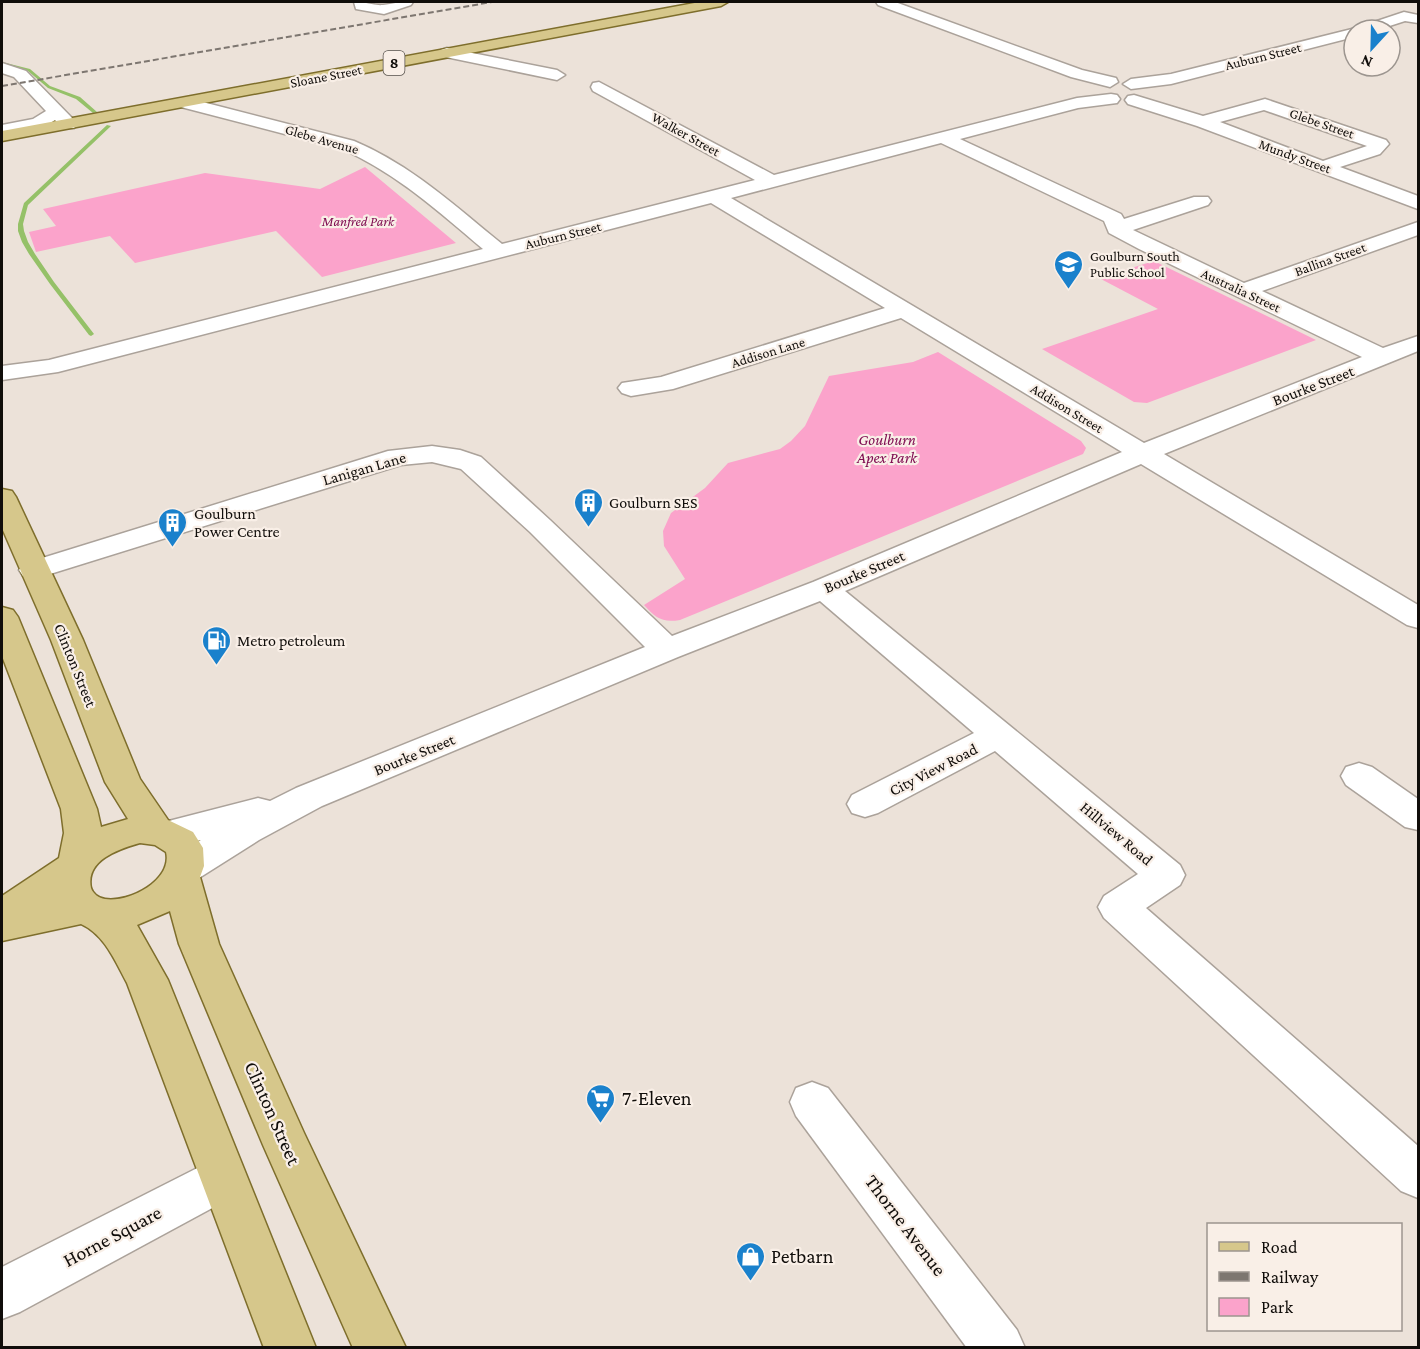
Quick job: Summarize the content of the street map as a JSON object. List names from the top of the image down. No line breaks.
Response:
{"streets":{"main road":["8","Sloane Street","Clinton Street"],"street":["Auburn Street","Glebe Street","Walker Street","Glebe Avenue","Mundy Street","Ballina Street","Australia Street","Addison Lane","Bourke Street","Addison Street","Lanigan Lane","City View Road","Hillview Road","Thorne Avenue","Horne Square"]},"crossings":[["Auburn Street","Walker Street"],["Auburn Street","Glebe Avenue"],["Auburn Street","Mundy Street"],["Auburn Street","Australia Street"],["Auburn Street","Addison Street"],["Sloane Street","Glebe Avenue"],["Glebe Street","Mundy Street"],["Ballina Street","Australia Street"],["Australia Street","Bourke Street"],["Addison Lane","Addison Street"],["Bourke Street","Addison Street"],["Bourke Street","Lanigan Lane"],["Bourke Street","Clinton Street"],["Bourke Street","Hillview Road"],["Lanigan Lane","Clinton Street"],["City View Road","Hillview Road"]],"parks":["Manfred Park","Goulburn Apex Park"],"places":{"school or university":["Goulburn South Public School"],"building":["Goulburn SES","Goulburn Power Centre"],"fuel station":["Metro petroleum"],"supermarket":["7-Eleven"],"shop":["Petbarn"]},"legend":["Road","Railway","Park"],"north":"bottom"}
